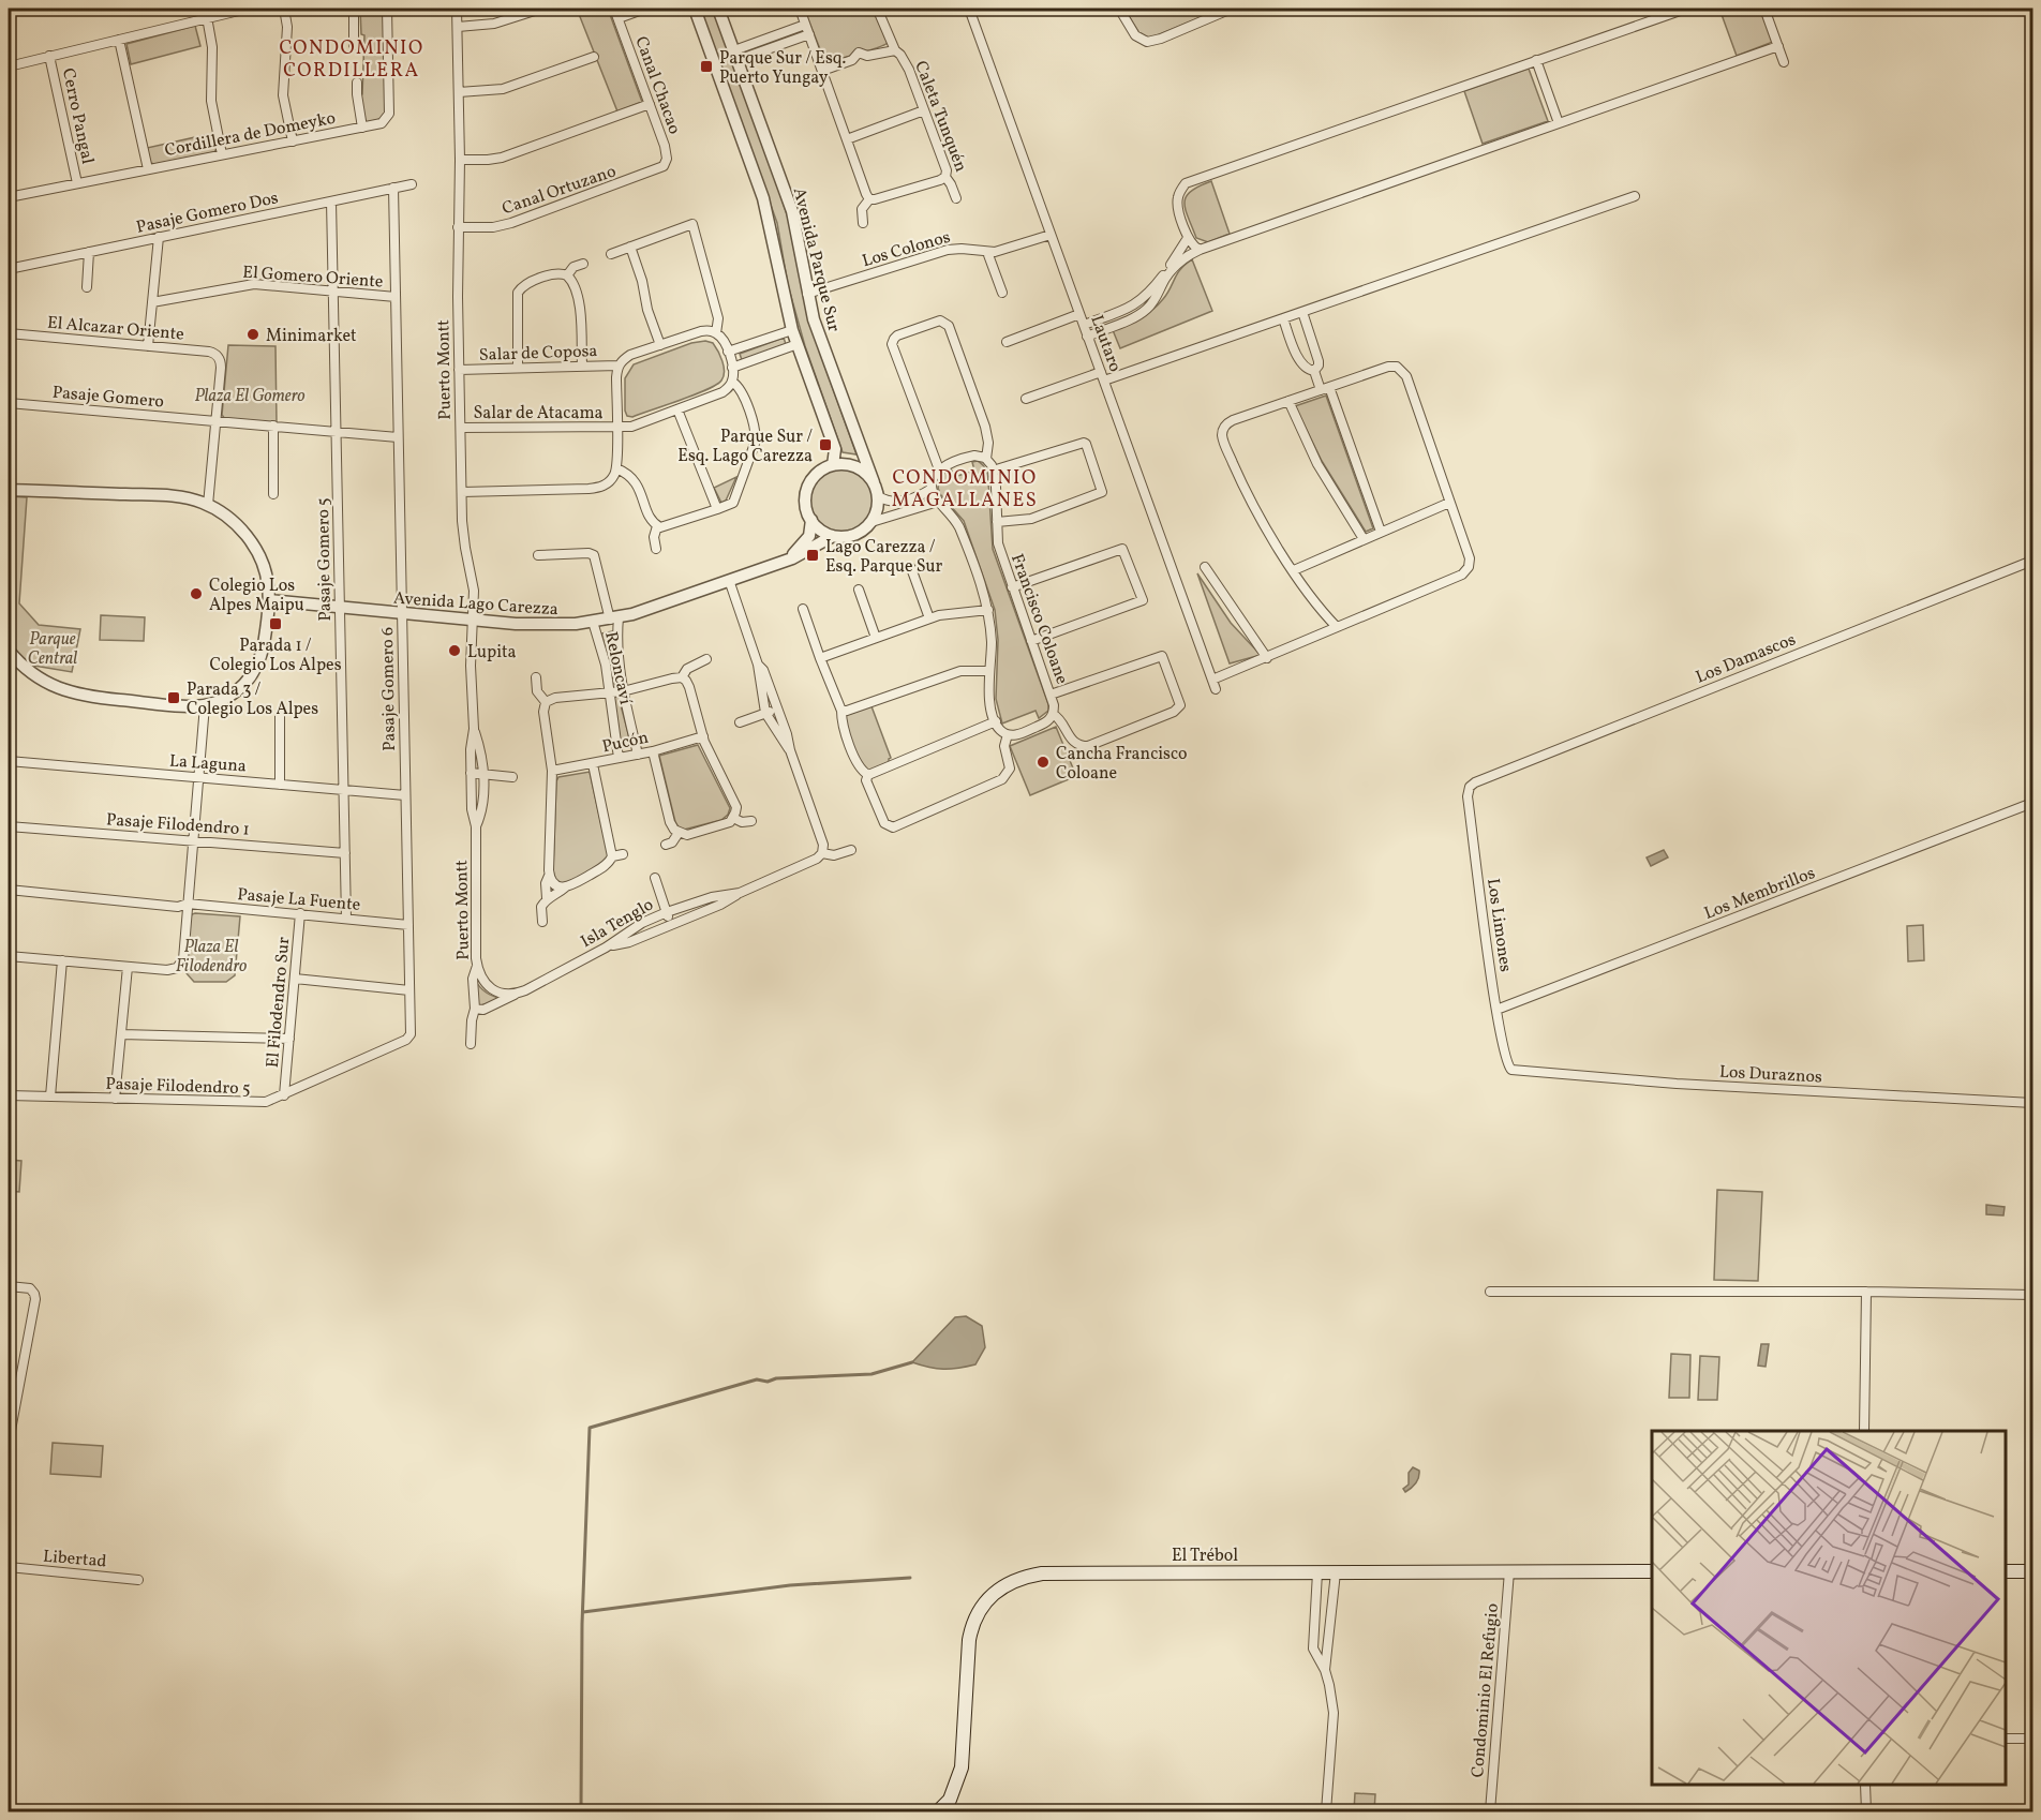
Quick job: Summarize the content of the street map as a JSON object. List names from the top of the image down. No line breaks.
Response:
{"streets":{"main road":["El Trébol"],"street":["Canal Chacao","Cerro Pangal","Caleta Tunquén","Cordillera de Domeyko","Canal Ortuzano","Pasaje Gomero Dos","Los Colonos","Avenida Parque Sur","El Gomero Oriente","El Alcazar Oriente","Lautaro","Salar de Coposa","Puerto Montt","Pasaje Gomero","Salar de Atacama","Pasaje Gomero 5","Avenida Lago Carezza","Francisco Coloane","Los Damascos","Reloncaví","Pasaje Gomero 6","Pucón","La Laguna","Pasaje Filodendro 1","Los Membrillos","Pasaje La Fuente","Isla Tenglo","Los Limones","El Filodendro Sur","Los Duraznos","Pasaje Filodendro 5","Libertad","Condominio El Refugio"]},"crossings":[["Canal Chacao","Canal Ortuzano"],["Cerro Pangal","Cordillera de Domeyko"],["Canal Ortuzano","Puerto Montt"],["Pasaje Gomero Dos","Pasaje Gomero 5"],["Pasaje Gomero Dos","Pasaje Gomero 6"],["Los Colonos","Avenida Parque Sur"],["Los Colonos","Lautaro"],["Avenida Parque Sur","Avenida Lago Carezza"],["El Gomero Oriente","Pasaje Gomero 5"],["El Gomero Oriente","Pasaje Gomero 6"],["El Alcazar Oriente","Pasaje Gomero"],["Salar de Coposa","Puerto Montt"],["Puerto Montt","Salar de Atacama"],["Puerto Montt","Avenida Lago Carezza"],["Puerto Montt","Isla Tenglo"],["Pasaje Gomero","Pasaje Gomero 5"],["Pasaje Gomero","Pasaje Gomero 6"],["Pasaje Gomero 5","Avenida Lago Carezza"],["Pasaje Gomero 5","La Laguna"],["Pasaje Gomero 5","Pasaje Filodendro 1"],["Pasaje Gomero 5","Pasaje La Fuente"],["Avenida Lago Carezza","Reloncaví"],["Avenida Lago Carezza","Pasaje Gomero 6"],["Los Damascos","Los Limones"],["Reloncaví","Pucón"],["Pasaje Gomero 6","La Laguna"],["Pasaje Gomero 6","Pasaje La Fuente"],["Pasaje Gomero 6","Pasaje Filodendro 5"],["Los Membrillos","Los Limones"],["Pasaje La Fuente","El Filodendro Sur"],["Los Limones","Los Duraznos"],["El Filodendro Sur","Pasaje Filodendro 5"],["El Trébol","Condominio El Refugio"]],"districts":["CONDOMINIO CORDILLERA","CONDOMINIO MAGALLANES"],"parks":["Plaza El Gomero","Parque Central","Plaza El Filodendro"],"places":{"transit":["Parque Sur / Esq. Puerto Yungay","Parque Sur / Esq. Lago Carezza","Lago Carezza / Esq. Parque Sur","Parada 1 / Colegio Los Alpes","Parada 3 / Colegio Los Alpes"],"other":["Minimarket","Colegio Los Alpes Maipu","Lupita","Cancha Francisco Coloane"]}}
